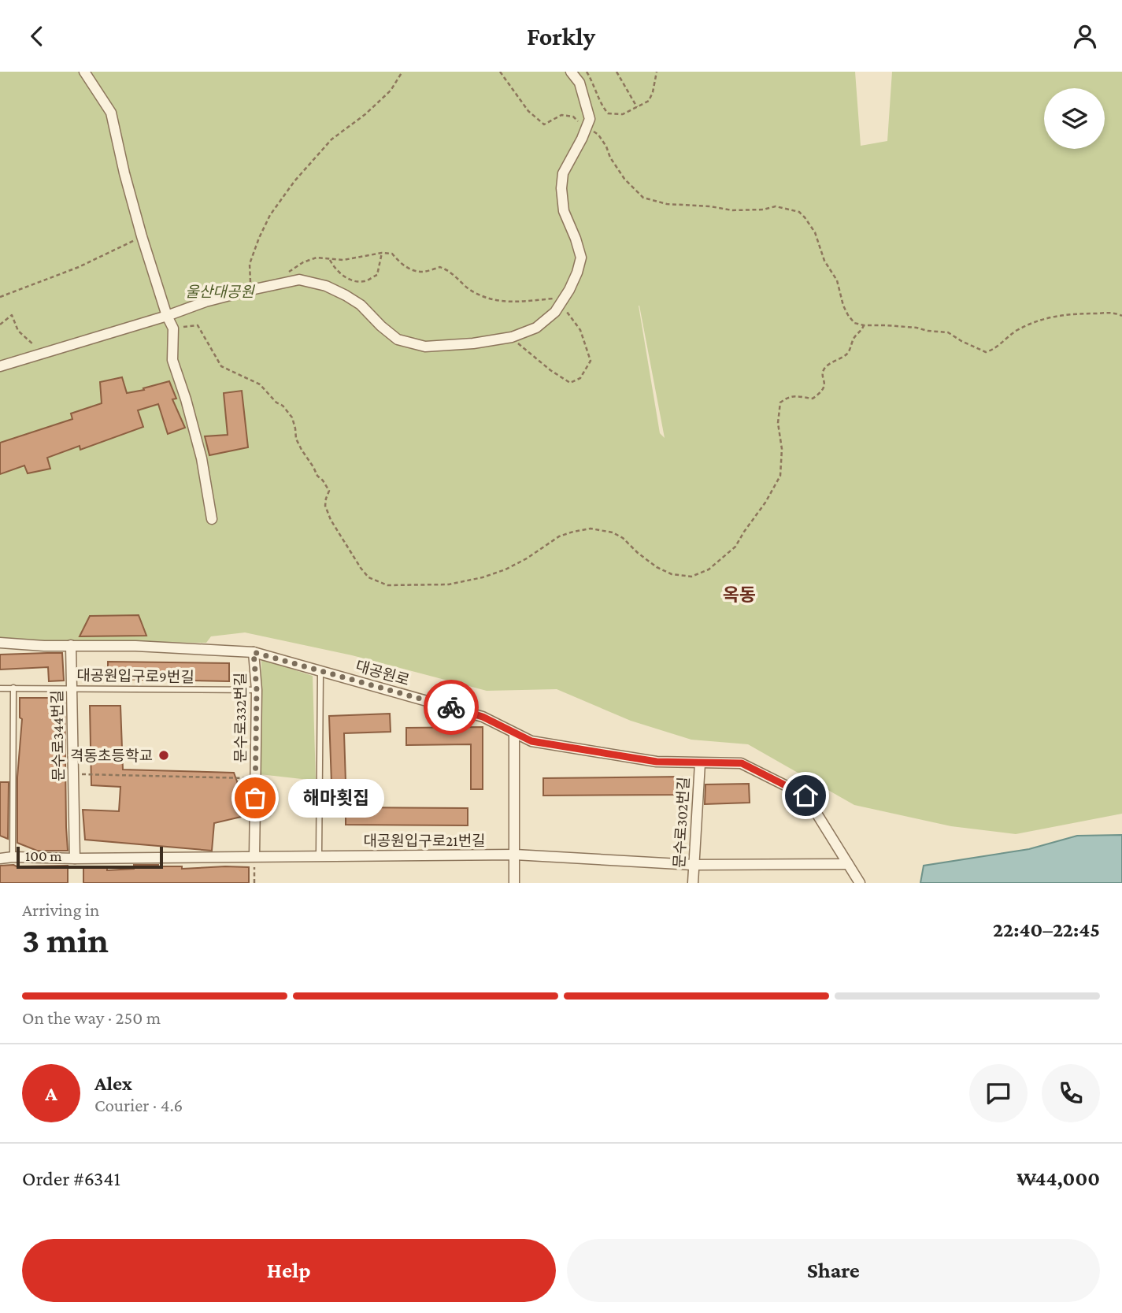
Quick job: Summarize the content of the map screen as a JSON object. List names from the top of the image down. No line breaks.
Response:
{"streets":{"street":["대공원로","문수로332번길","문수로344번길","문수로302번길","대공원입구로21번길"],"lane":["대공원입구로9번길"]},"crossings":[["대공원로","문수로332번길"],["대공원로","문수로344번길"],["대공원로","문수로302번길"],["대공원로","대공원입구로21번길"],["대공원입구로9번길","문수로332번길"],["대공원입구로9번길","문수로344번길"],["문수로332번길","대공원입구로21번길"],["문수로344번길","대공원입구로21번길"],["문수로302번길","대공원입구로21번길"]],"districts":["옥동"],"parks":["울산대공원"],"places":["격동초등학교","해마횟집"],"scale_bar":"100 m","page":{"header":"Forkly","bubble":"해마횟집","scale":"100 m","heading":["3 min","Arriving in","22:40–22:45"],"panel":["Alex","Courier · 4.6","Order #6341","₩44,000"],"bar":"On the way · 250 m","round":"A","buttons":["Help","Share"]}}
